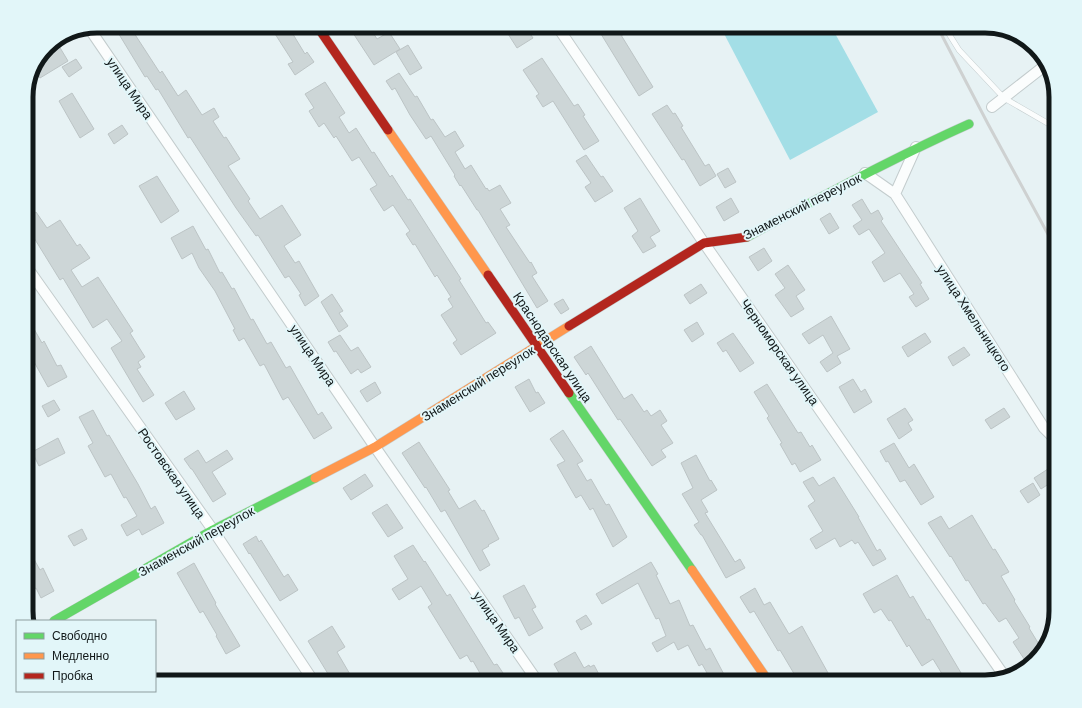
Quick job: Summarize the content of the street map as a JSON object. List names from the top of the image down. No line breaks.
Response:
{"streets":{"street":["улица Мира","Знаменский переулок","улица Хмельницкого","Краснодарская улица","Черноморская улица","Ростовская улица"]},"crossings":[["улица Мира","Знаменский переулок"],["Знаменский переулок","улица Хмельницкого"],["Знаменский переулок","Краснодарская улица"],["Знаменский переулок","Черноморская улица"],["Знаменский переулок","Ростовская улица"]],"legend":["Свободно","Медленно","Пробка"]}
